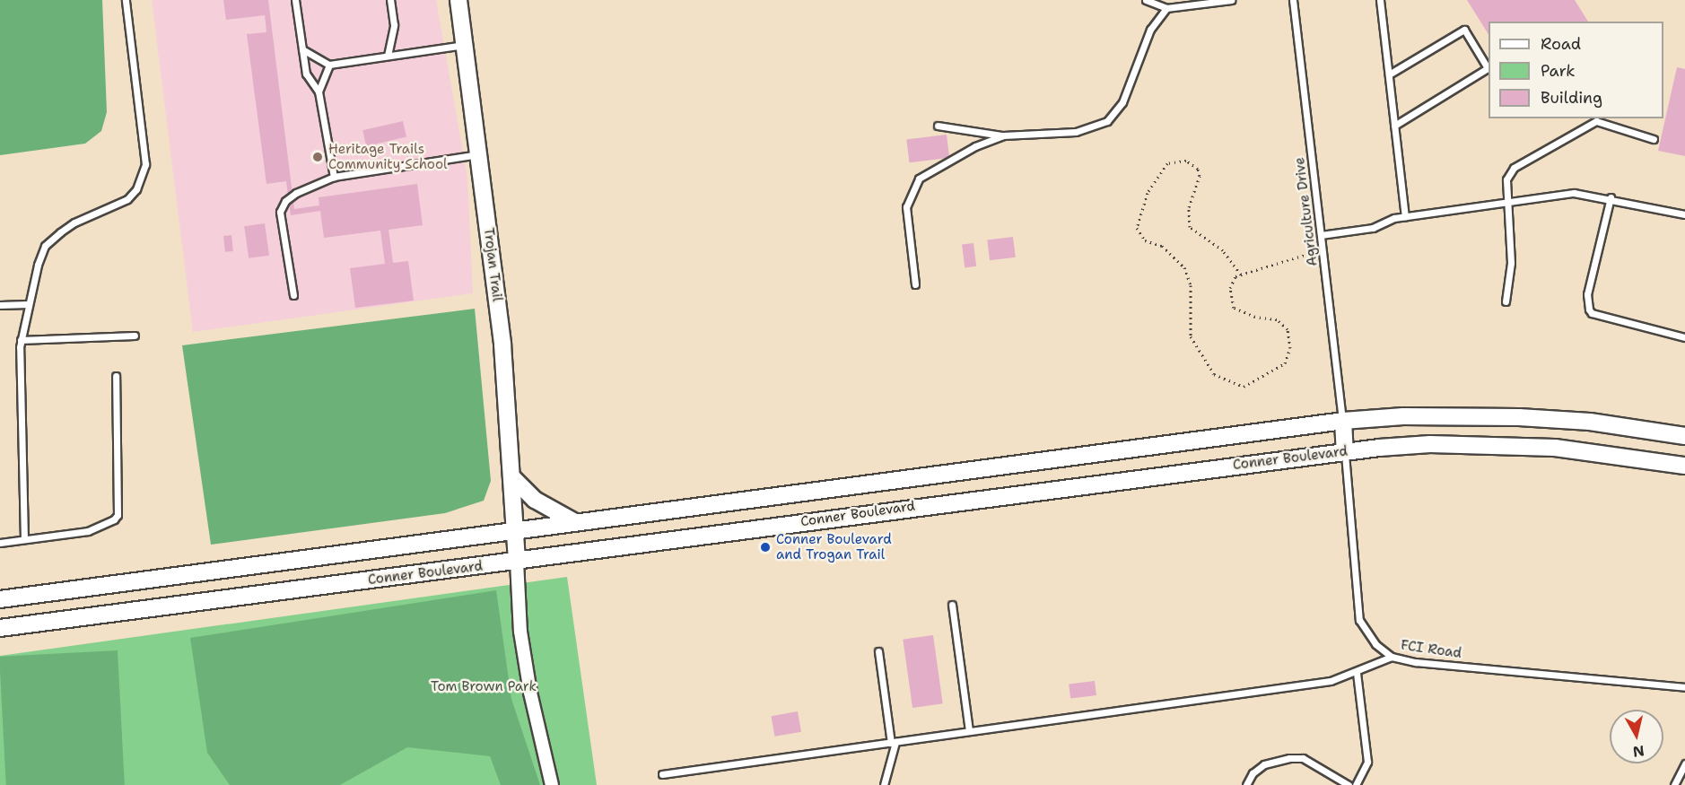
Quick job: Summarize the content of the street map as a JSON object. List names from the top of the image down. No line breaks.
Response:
{"streets":{"main road":["Trojan Trail","Conner Boulevard"],"lane":["Agriculture Drive","FCI Road"]},"crossings":[["Trojan Trail","Conner Boulevard"],["Conner Boulevard","FCI Road"]],"parks":["Tom Brown Park"],"places":["Heritage Trails Community School","Conner Boulevard and Trogan Trail"],"legend":["Road","Park","Building"],"north":"bottom"}
